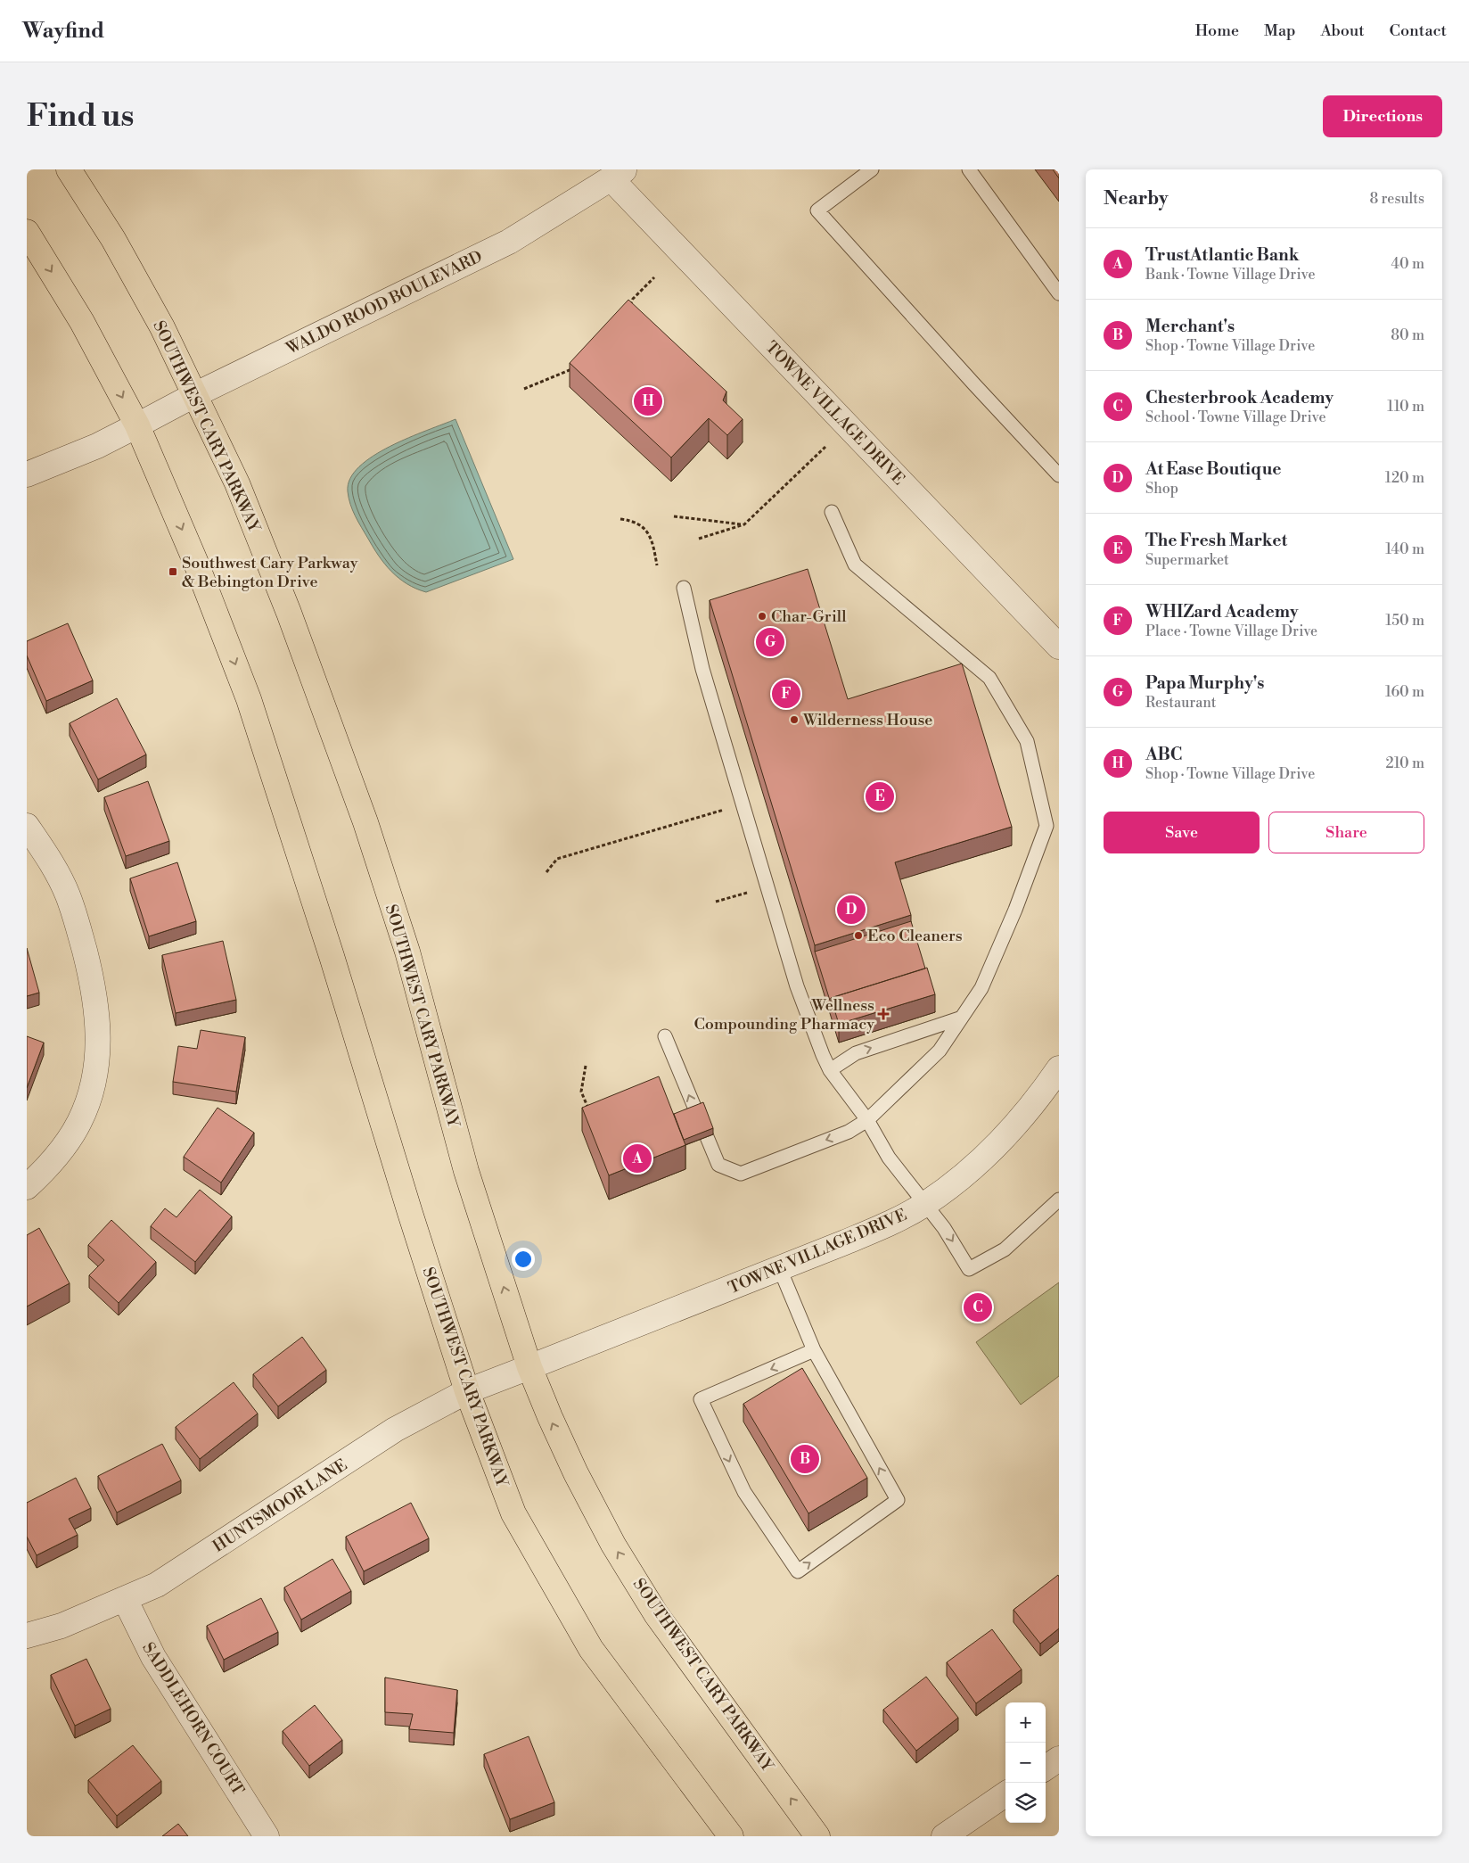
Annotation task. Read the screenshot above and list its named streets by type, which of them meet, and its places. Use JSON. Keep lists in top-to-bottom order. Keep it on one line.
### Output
{"streets":{"main road":["SOUTHWEST CARY PARKWAY"],"street":["WALDO ROOD BOULEVARD","TOWNE VILLAGE DRIVE","HUNTSMOOR LANE","SADDLEHORN COURT"]},"crossings":[["WALDO ROOD BOULEVARD","TOWNE VILLAGE DRIVE"],["WALDO ROOD BOULEVARD","SOUTHWEST CARY PARKWAY"],["TOWNE VILLAGE DRIVE","SOUTHWEST CARY PARKWAY"],["TOWNE VILLAGE DRIVE","HUNTSMOOR LANE"],["SOUTHWEST CARY PARKWAY","HUNTSMOOR LANE"],["HUNTSMOOR LANE","SADDLEHORN COURT"]],"places":{"transit":["Southwest Cary Parkway & Bebington Drive"],"other":["Char-Grill","Wilderness House","Eco Cleaners"],"health":["Wellness Compounding Pharmacy"]},"page":{"header":"Wayfind","nav":["Home","Map","About","Contact"],"buttons":["Directions",["Save","Share"]],"title":"Find us","heading":["Nearby","8 results"],"list":[{"mark":"A","name":"TrustAtlantic Bank","note":"Bank · Towne Village Drive","value":"40 m"},{"mark":"B","name":"Merchant's","note":"Shop · Towne Village Drive","value":"80 m"},{"mark":"C","name":"Chesterbrook Academy","note":"School · Towne Village Drive","value":"110 m"},{"mark":"D","name":"At Ease Boutique","note":"Shop","value":"120 m"},{"mark":"E","name":"The Fresh Market","note":"Supermarket","value":"140 m"},{"mark":"F","name":"WHIZard Academy","note":"Place · Towne Village Drive","value":"150 m"},{"mark":"G","name":"Papa Murphy's","note":"Restaurant","value":"160 m"},{"mark":"H","name":"ABC","note":"Shop · Towne Village Drive","value":"210 m"}],"pins":["H","G","F","E","D","A","C","B"],"map_buttons":["+","−"]}}
